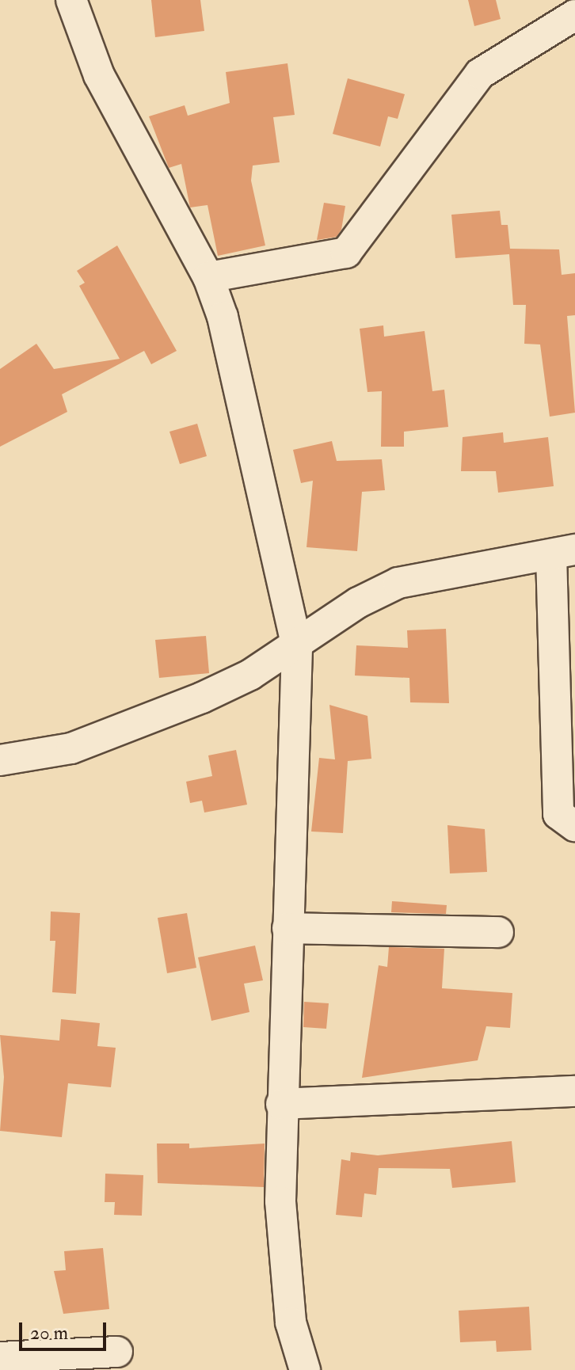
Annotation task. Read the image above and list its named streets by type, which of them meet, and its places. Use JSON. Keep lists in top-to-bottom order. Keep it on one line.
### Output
{"scale_bar":"20 m"}
